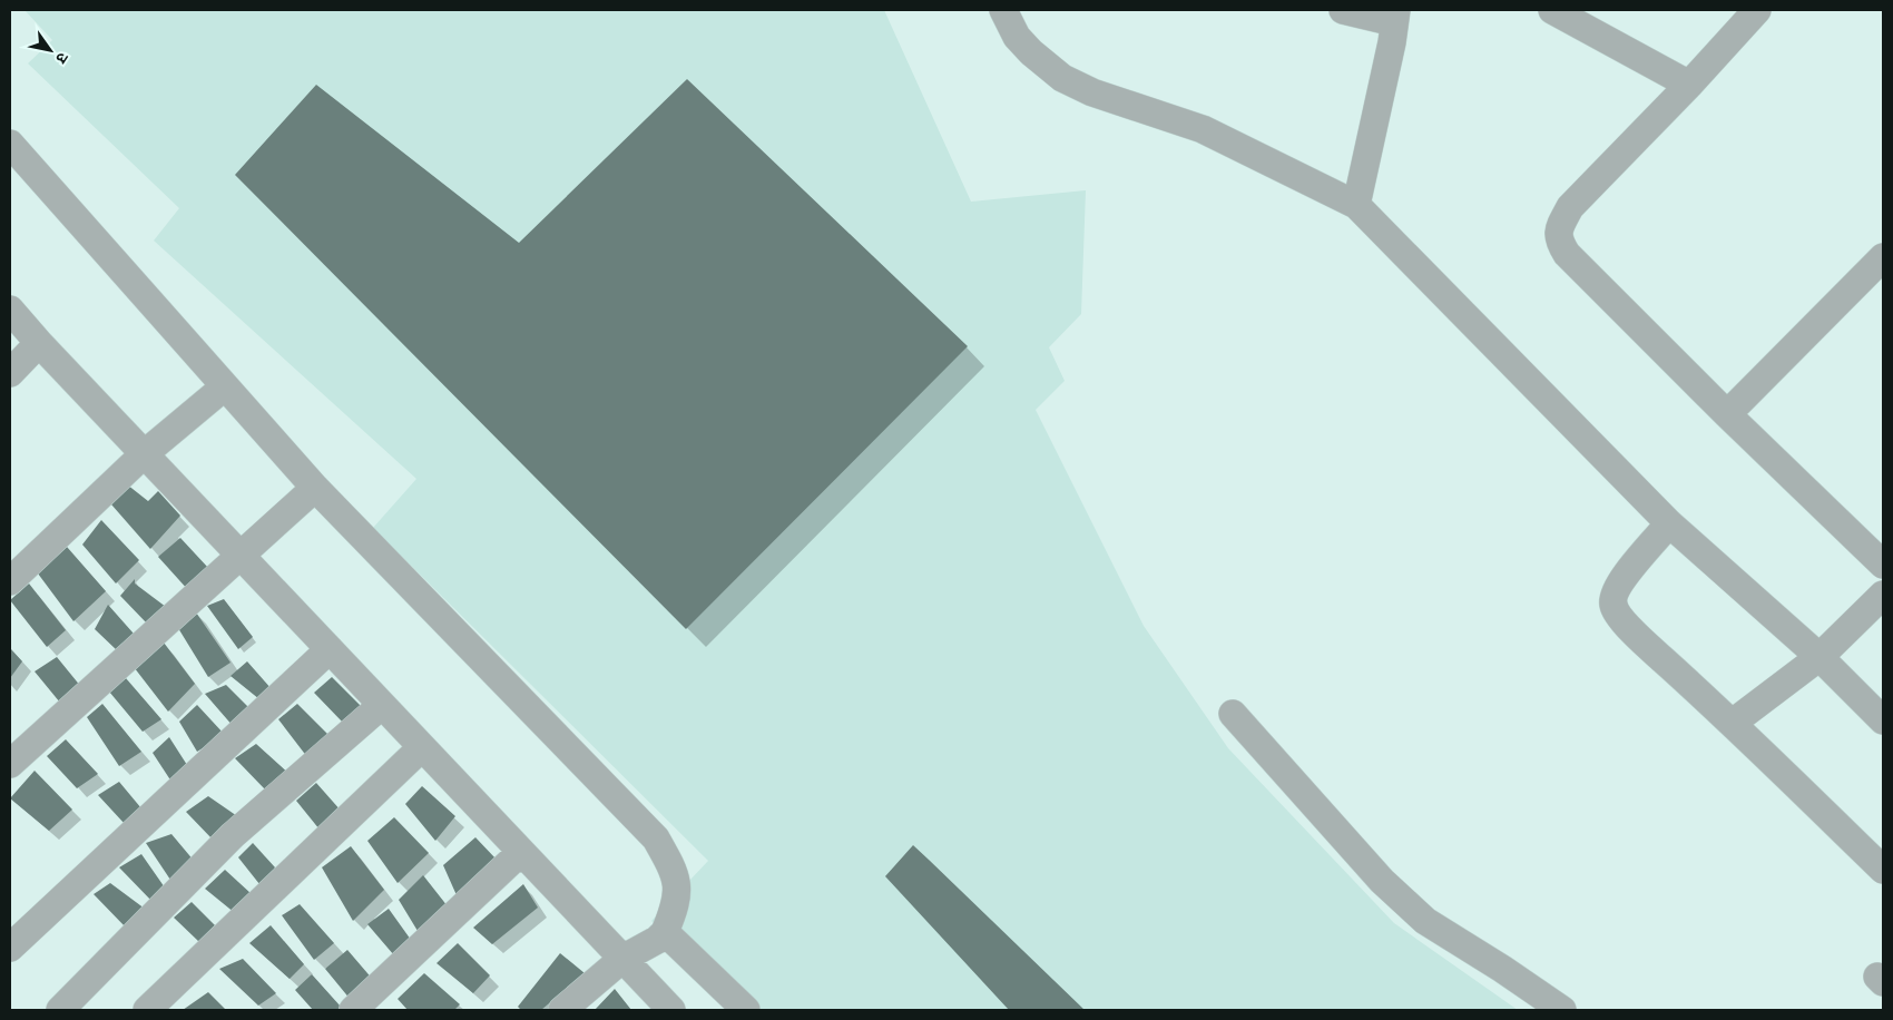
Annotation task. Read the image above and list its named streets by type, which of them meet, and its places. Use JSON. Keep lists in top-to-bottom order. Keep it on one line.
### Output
{"north":"bottom right"}
